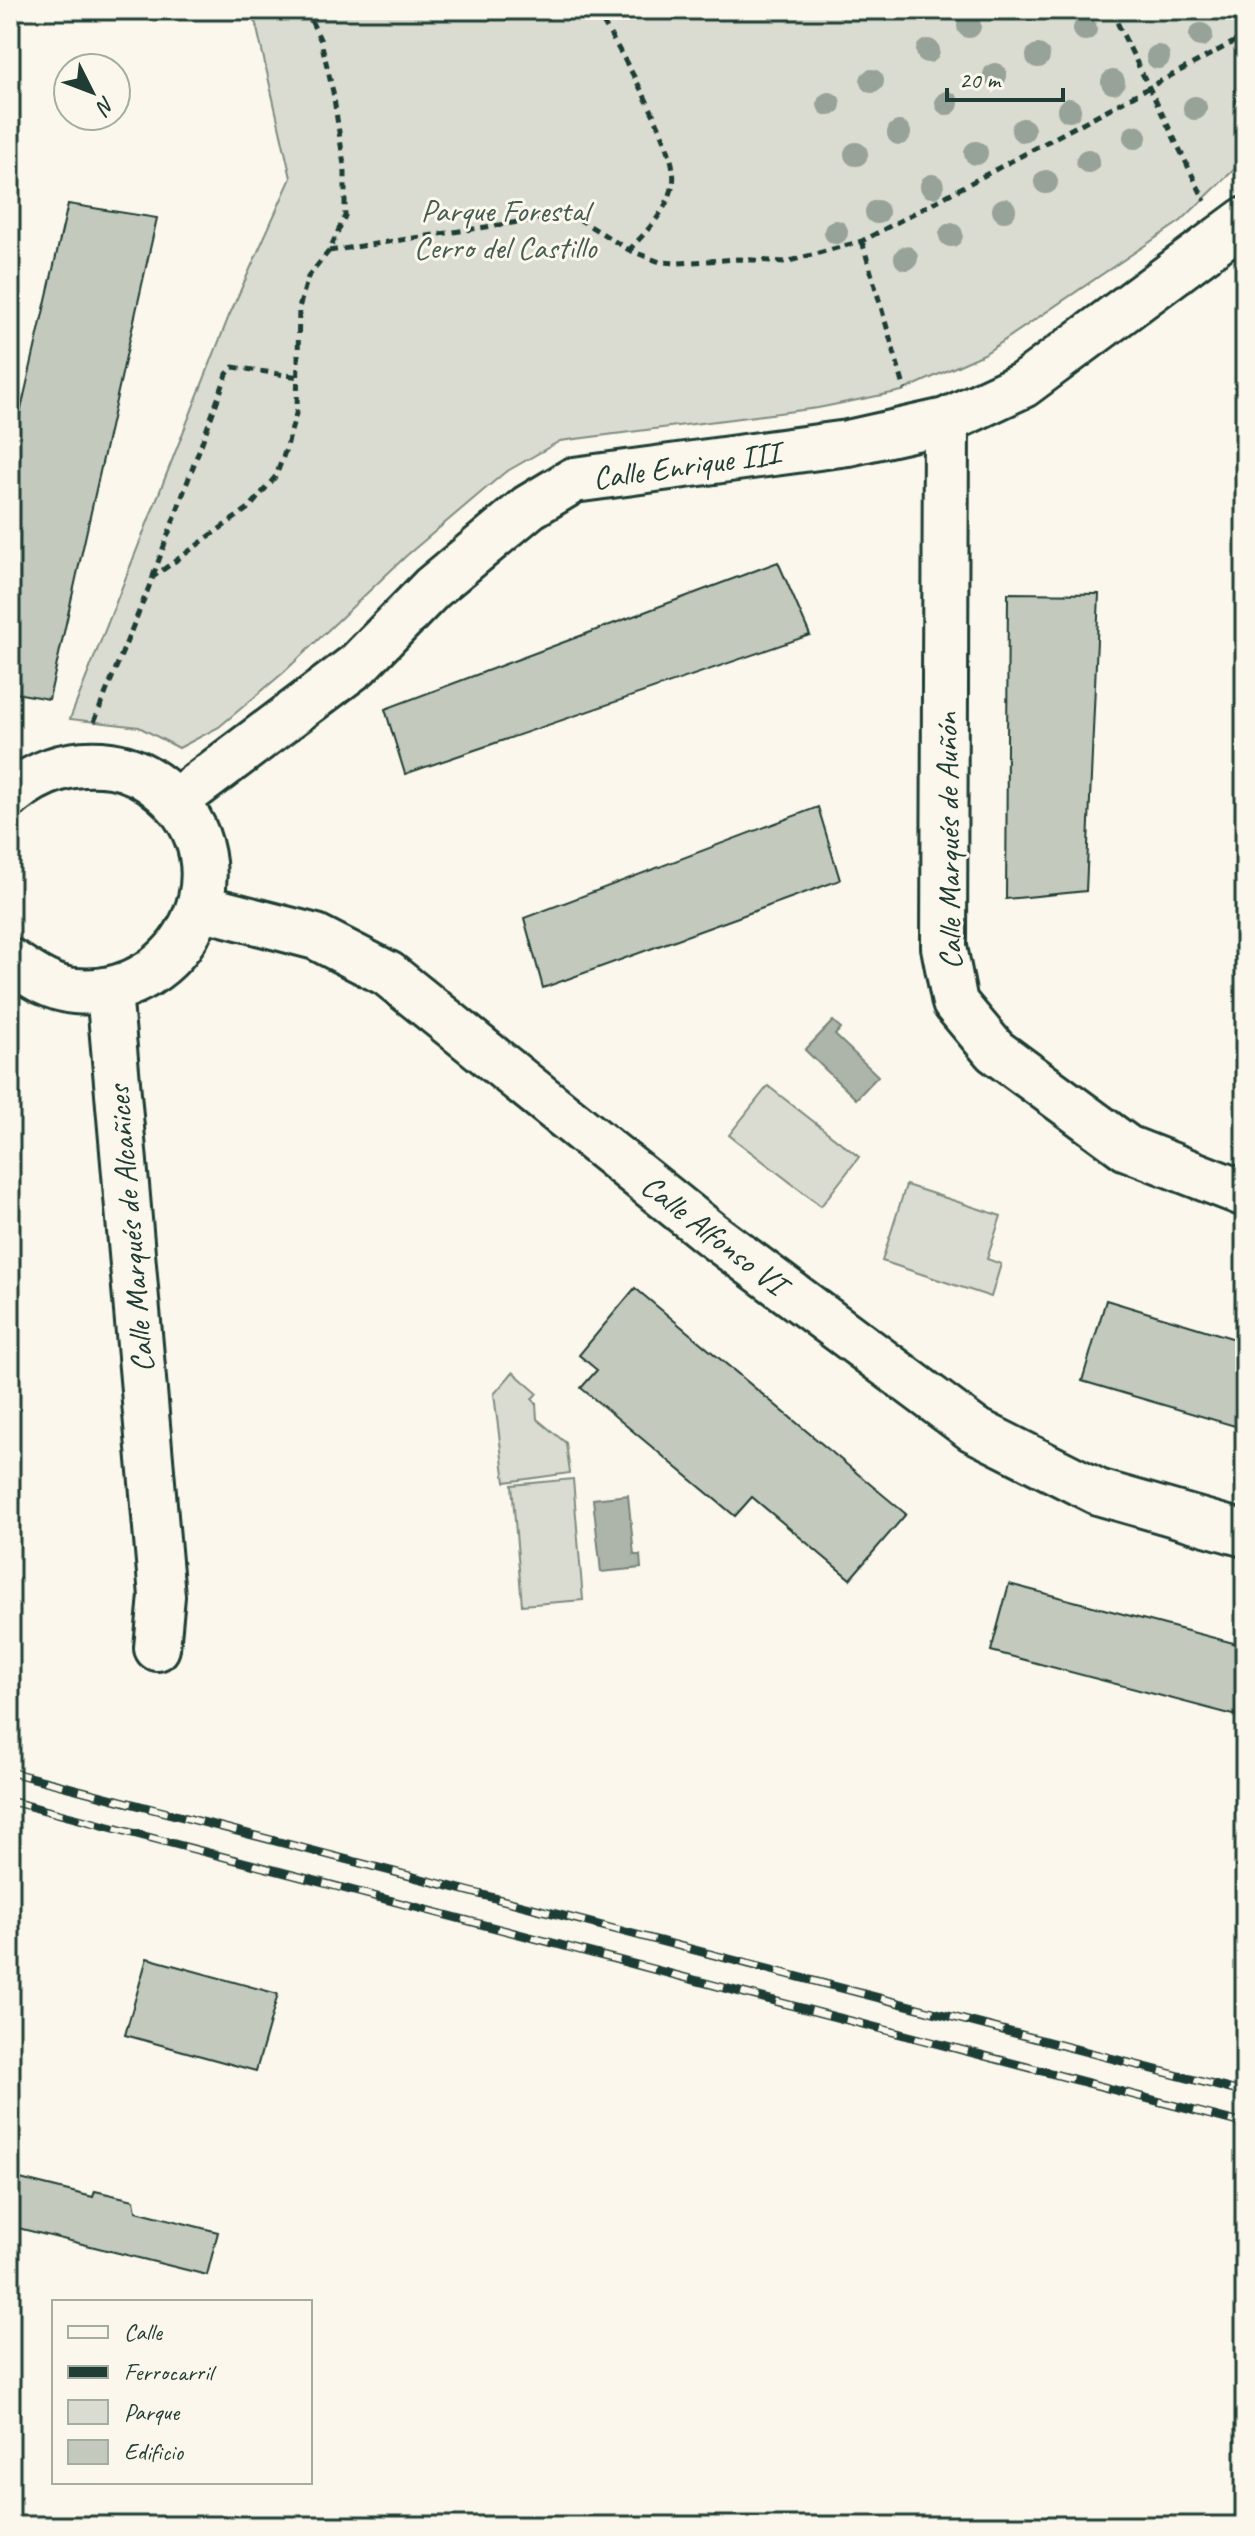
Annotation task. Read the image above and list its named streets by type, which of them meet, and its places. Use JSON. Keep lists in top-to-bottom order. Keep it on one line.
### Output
{"streets":{"street":["Calle Enrique III","Calle Marqués de Auñón","Calle Marqués de Alcañices","Calle Alfonso VI"]},"crossings":[["Calle Enrique III","Calle Marqués de Auñón"]],"parks":["Parque Forestal Cerro del Castillo"],"legend":["Calle","Ferrocarril","Parque","Edificio"],"scale_bar":"20 m","north":"bottom right"}
